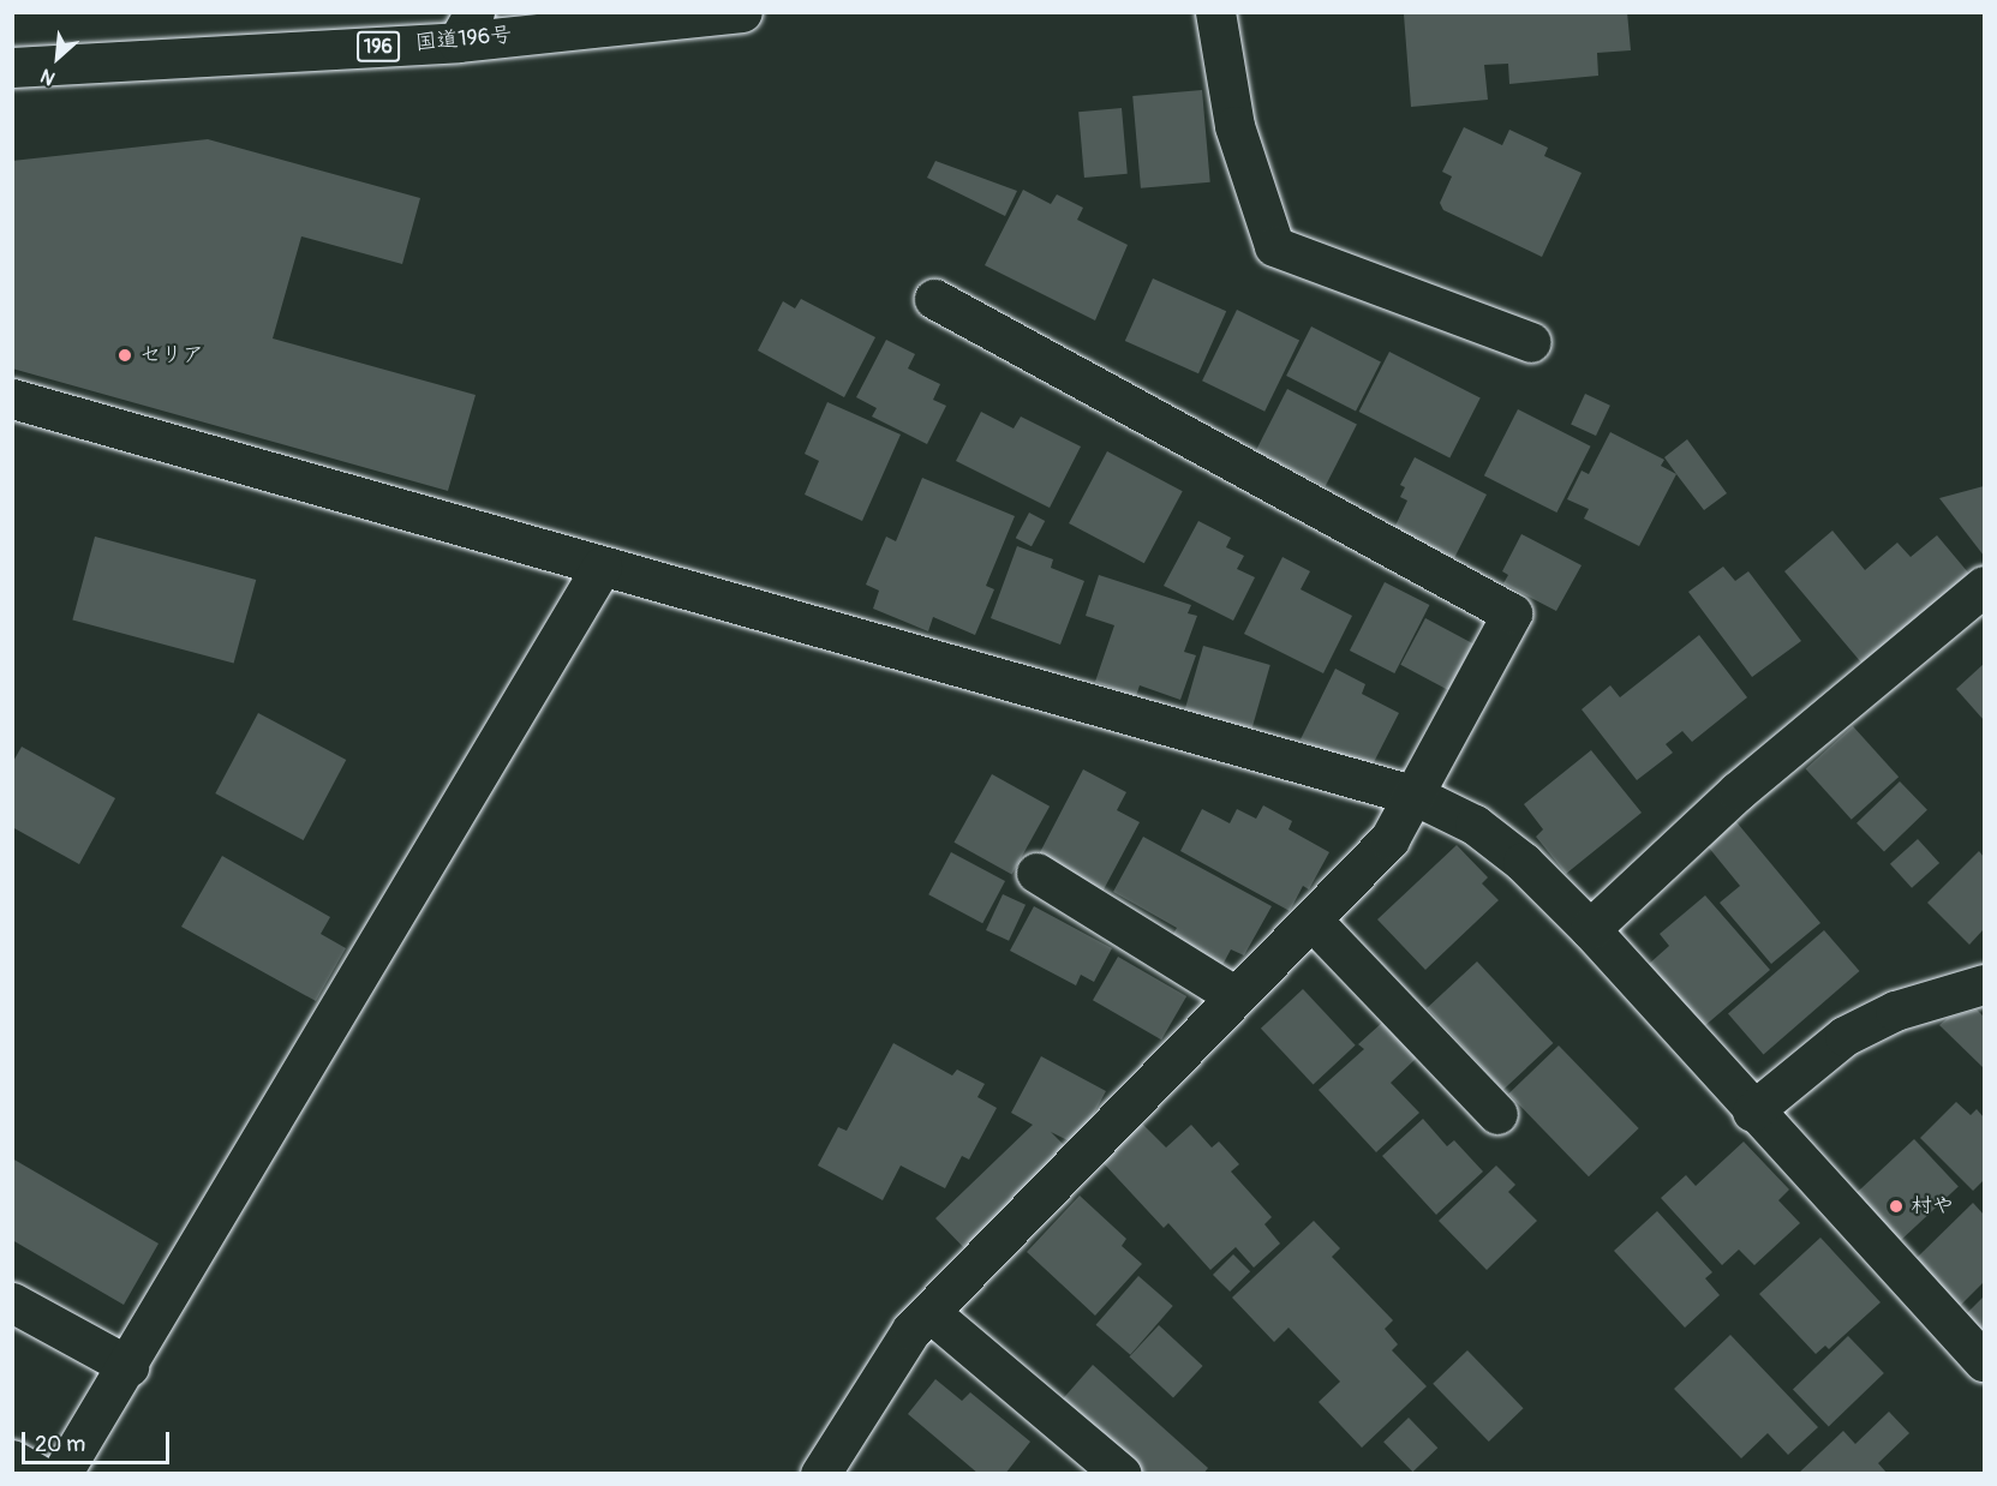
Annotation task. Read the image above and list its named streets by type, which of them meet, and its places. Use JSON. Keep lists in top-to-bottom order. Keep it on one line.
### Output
{"streets":{"main road":["国道196号","196"]},"places":["セリア","村や"],"scale_bar":"20 m","north":"bottom left"}
